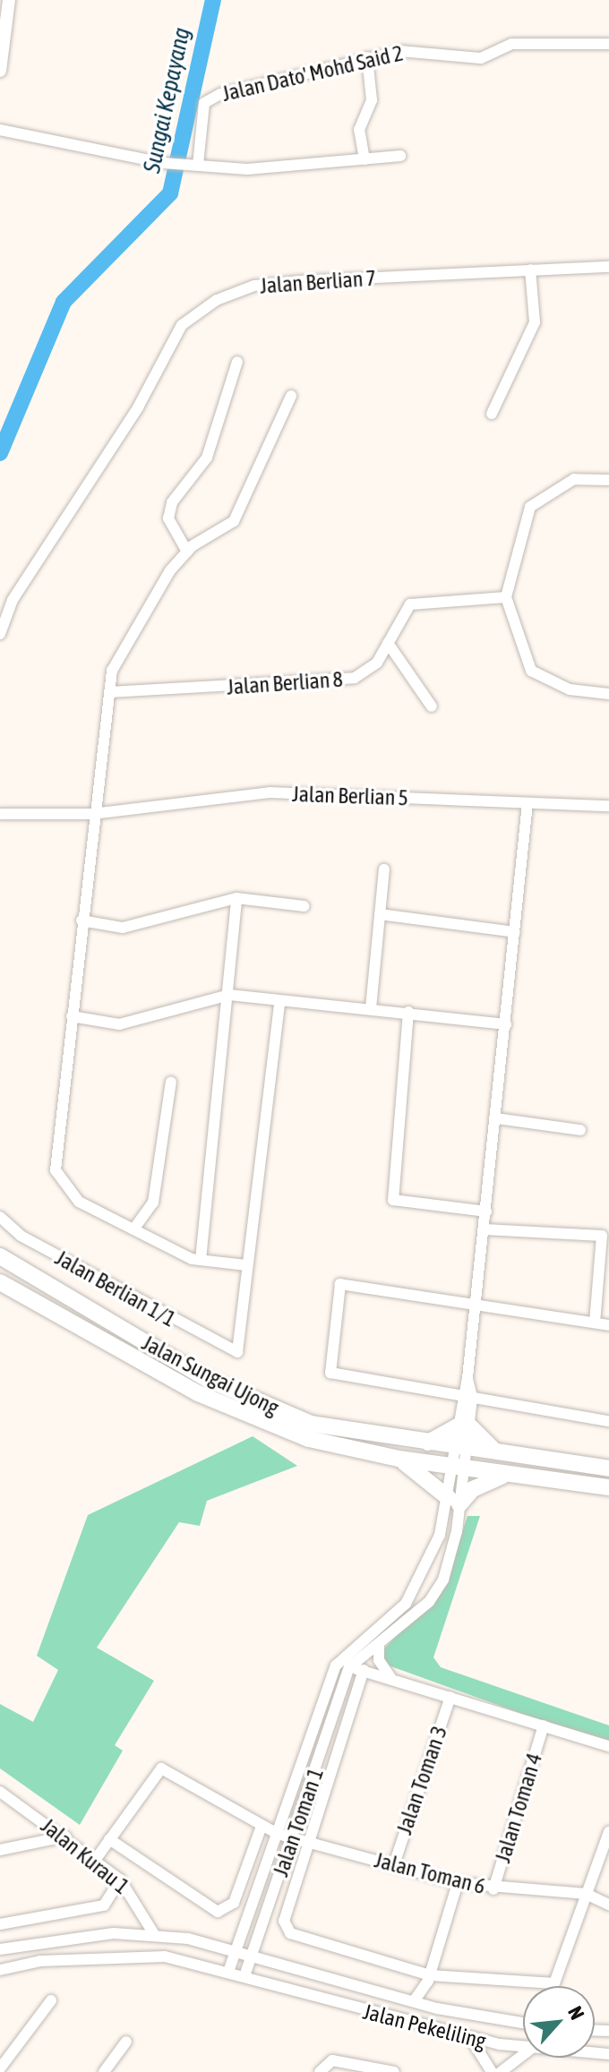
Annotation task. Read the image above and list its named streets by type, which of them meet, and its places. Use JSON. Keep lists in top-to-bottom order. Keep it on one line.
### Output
{"streets":{"highway":["Jalan Sungai Ujong"],"street":["Jalan Dato' Mohd Said 2","Jalan Berlian 7","Jalan Berlian 8","Jalan Berlian 5","Jalan Berlian 1/1","Jalan Toman 3","Jalan Toman 4","Jalan Toman 1","Jalan Kurau 1","Jalan Toman 6","Jalan Pekeliling"]},"crossings":[["Jalan Sungai Ujong","Jalan Toman 1"],["Jalan Toman 3","Jalan Toman 6"],["Jalan Toman 4","Jalan Toman 6"],["Jalan Toman 1","Jalan Toman 6"],["Jalan Toman 1","Jalan Pekeliling"],["Jalan Kurau 1","Jalan Pekeliling"]],"water":["Sungai Kepayang"],"north":"top right"}
